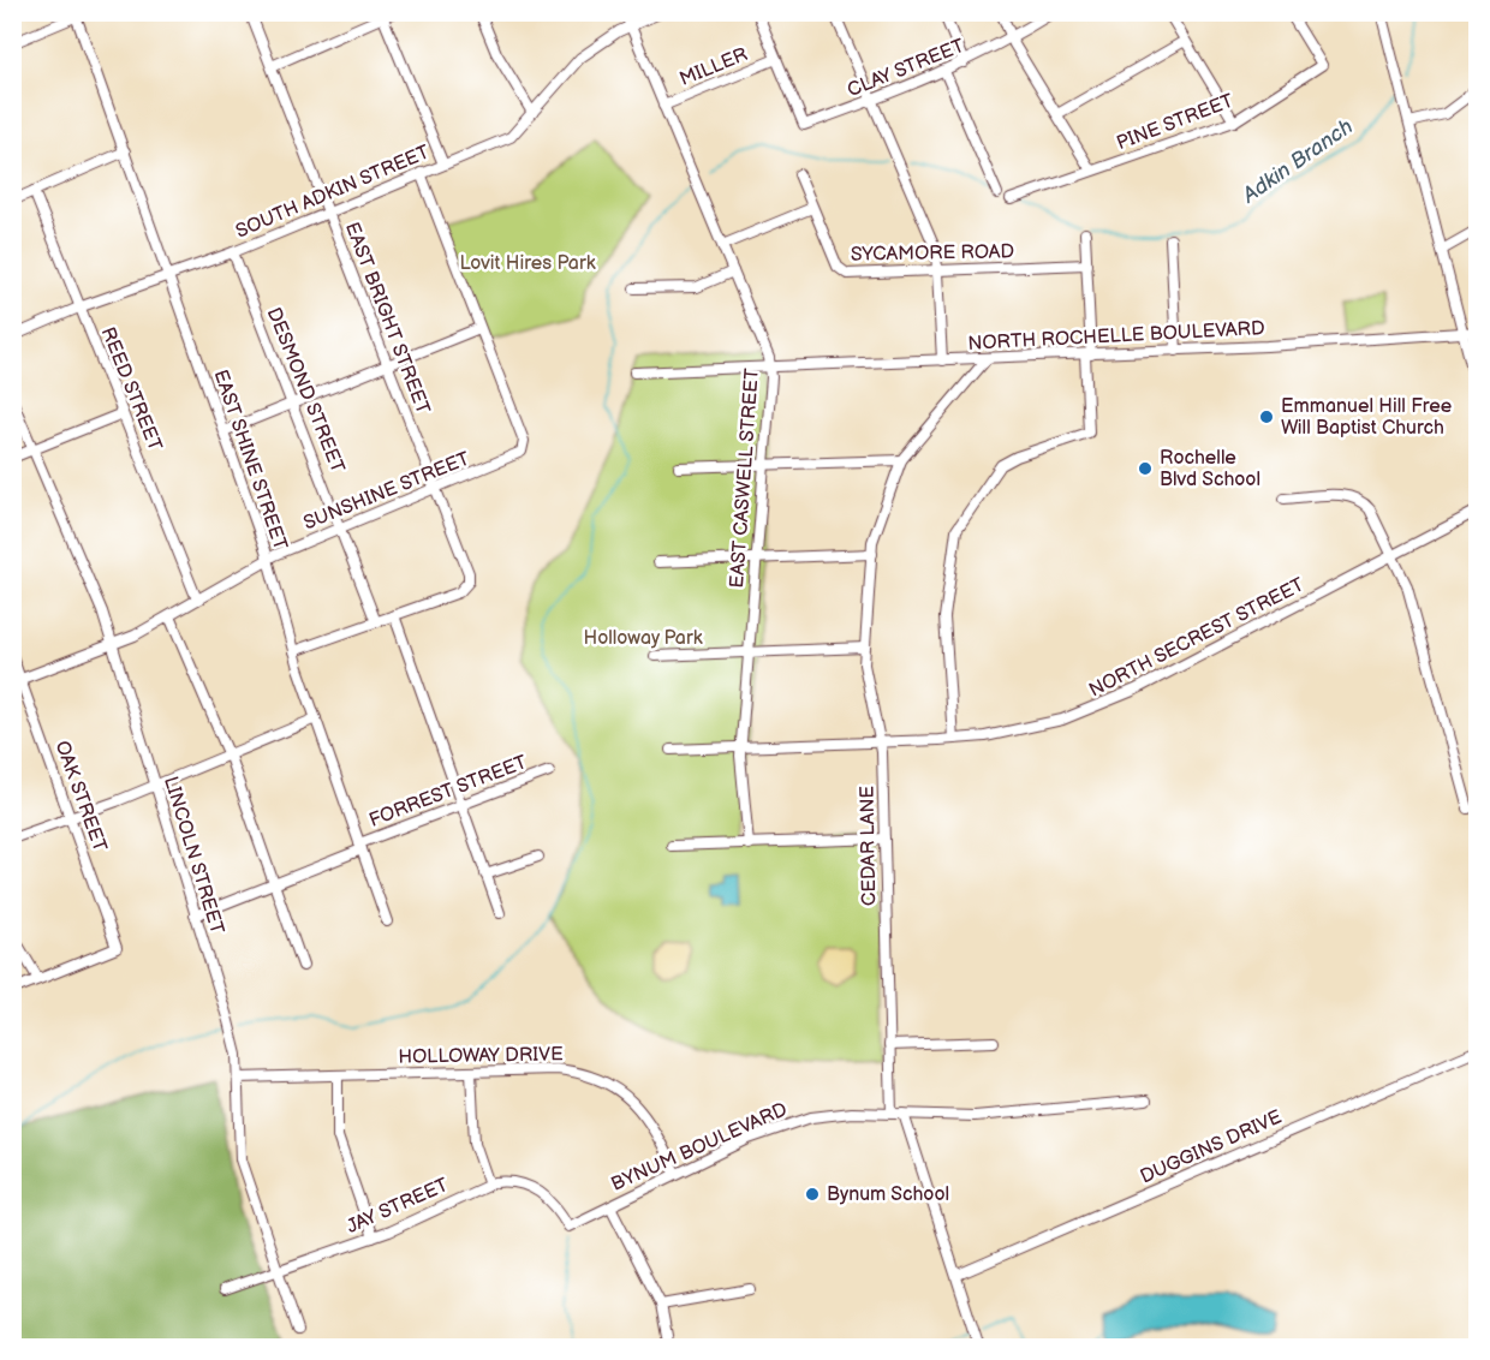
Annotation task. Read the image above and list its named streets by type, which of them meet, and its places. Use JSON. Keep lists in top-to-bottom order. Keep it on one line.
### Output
{"streets":{"street":["MILLER","CLAY STREET","PINE STREET","SOUTH ADKIN STREET","SYCAMORE ROAD","EAST BRIGHT STREET","NORTH ROCHELLE BOULEVARD","REED STREET","DESMOND STREET","EAST SHINE STREET","EAST CASWELL STREET","SUNSHINE STREET","NORTH SECREST STREET","FORREST STREET","OAK STREET","CEDAR LANE","LINCOLN STREET","HOLLOWAY DRIVE","BYNUM BOULEVARD","DUGGINS DRIVE","JAY STREET"]},"crossings":[["MILLER","CLAY STREET"],["MILLER","EAST CASWELL STREET"],["SOUTH ADKIN STREET","EAST BRIGHT STREET"],["SOUTH ADKIN STREET","REED STREET"],["SOUTH ADKIN STREET","DESMOND STREET"],["SOUTH ADKIN STREET","EAST SHINE STREET"],["SOUTH ADKIN STREET","EAST CASWELL STREET"],["EAST BRIGHT STREET","SUNSHINE STREET"],["NORTH ROCHELLE BOULEVARD","EAST CASWELL STREET"],["NORTH ROCHELLE BOULEVARD","CEDAR LANE"],["REED STREET","SUNSHINE STREET"],["DESMOND STREET","SUNSHINE STREET"],["EAST SHINE STREET","SUNSHINE STREET"],["EAST SHINE STREET","FORREST STREET"],["EAST CASWELL STREET","NORTH SECREST STREET"],["SUNSHINE STREET","OAK STREET"],["SUNSHINE STREET","LINCOLN STREET"],["NORTH SECREST STREET","CEDAR LANE"],["FORREST STREET","LINCOLN STREET"],["CEDAR LANE","BYNUM BOULEVARD"],["LINCOLN STREET","HOLLOWAY DRIVE"],["LINCOLN STREET","JAY STREET"],["HOLLOWAY DRIVE","BYNUM BOULEVARD"],["BYNUM BOULEVARD","JAY STREET"]],"water":["Adkin Branch"],"parks":["Lovit Hires Park","Holloway Park"],"places":["Emmanuel Hill Free Will Baptist Church","Rochelle Blvd School","Bynum School"]}
